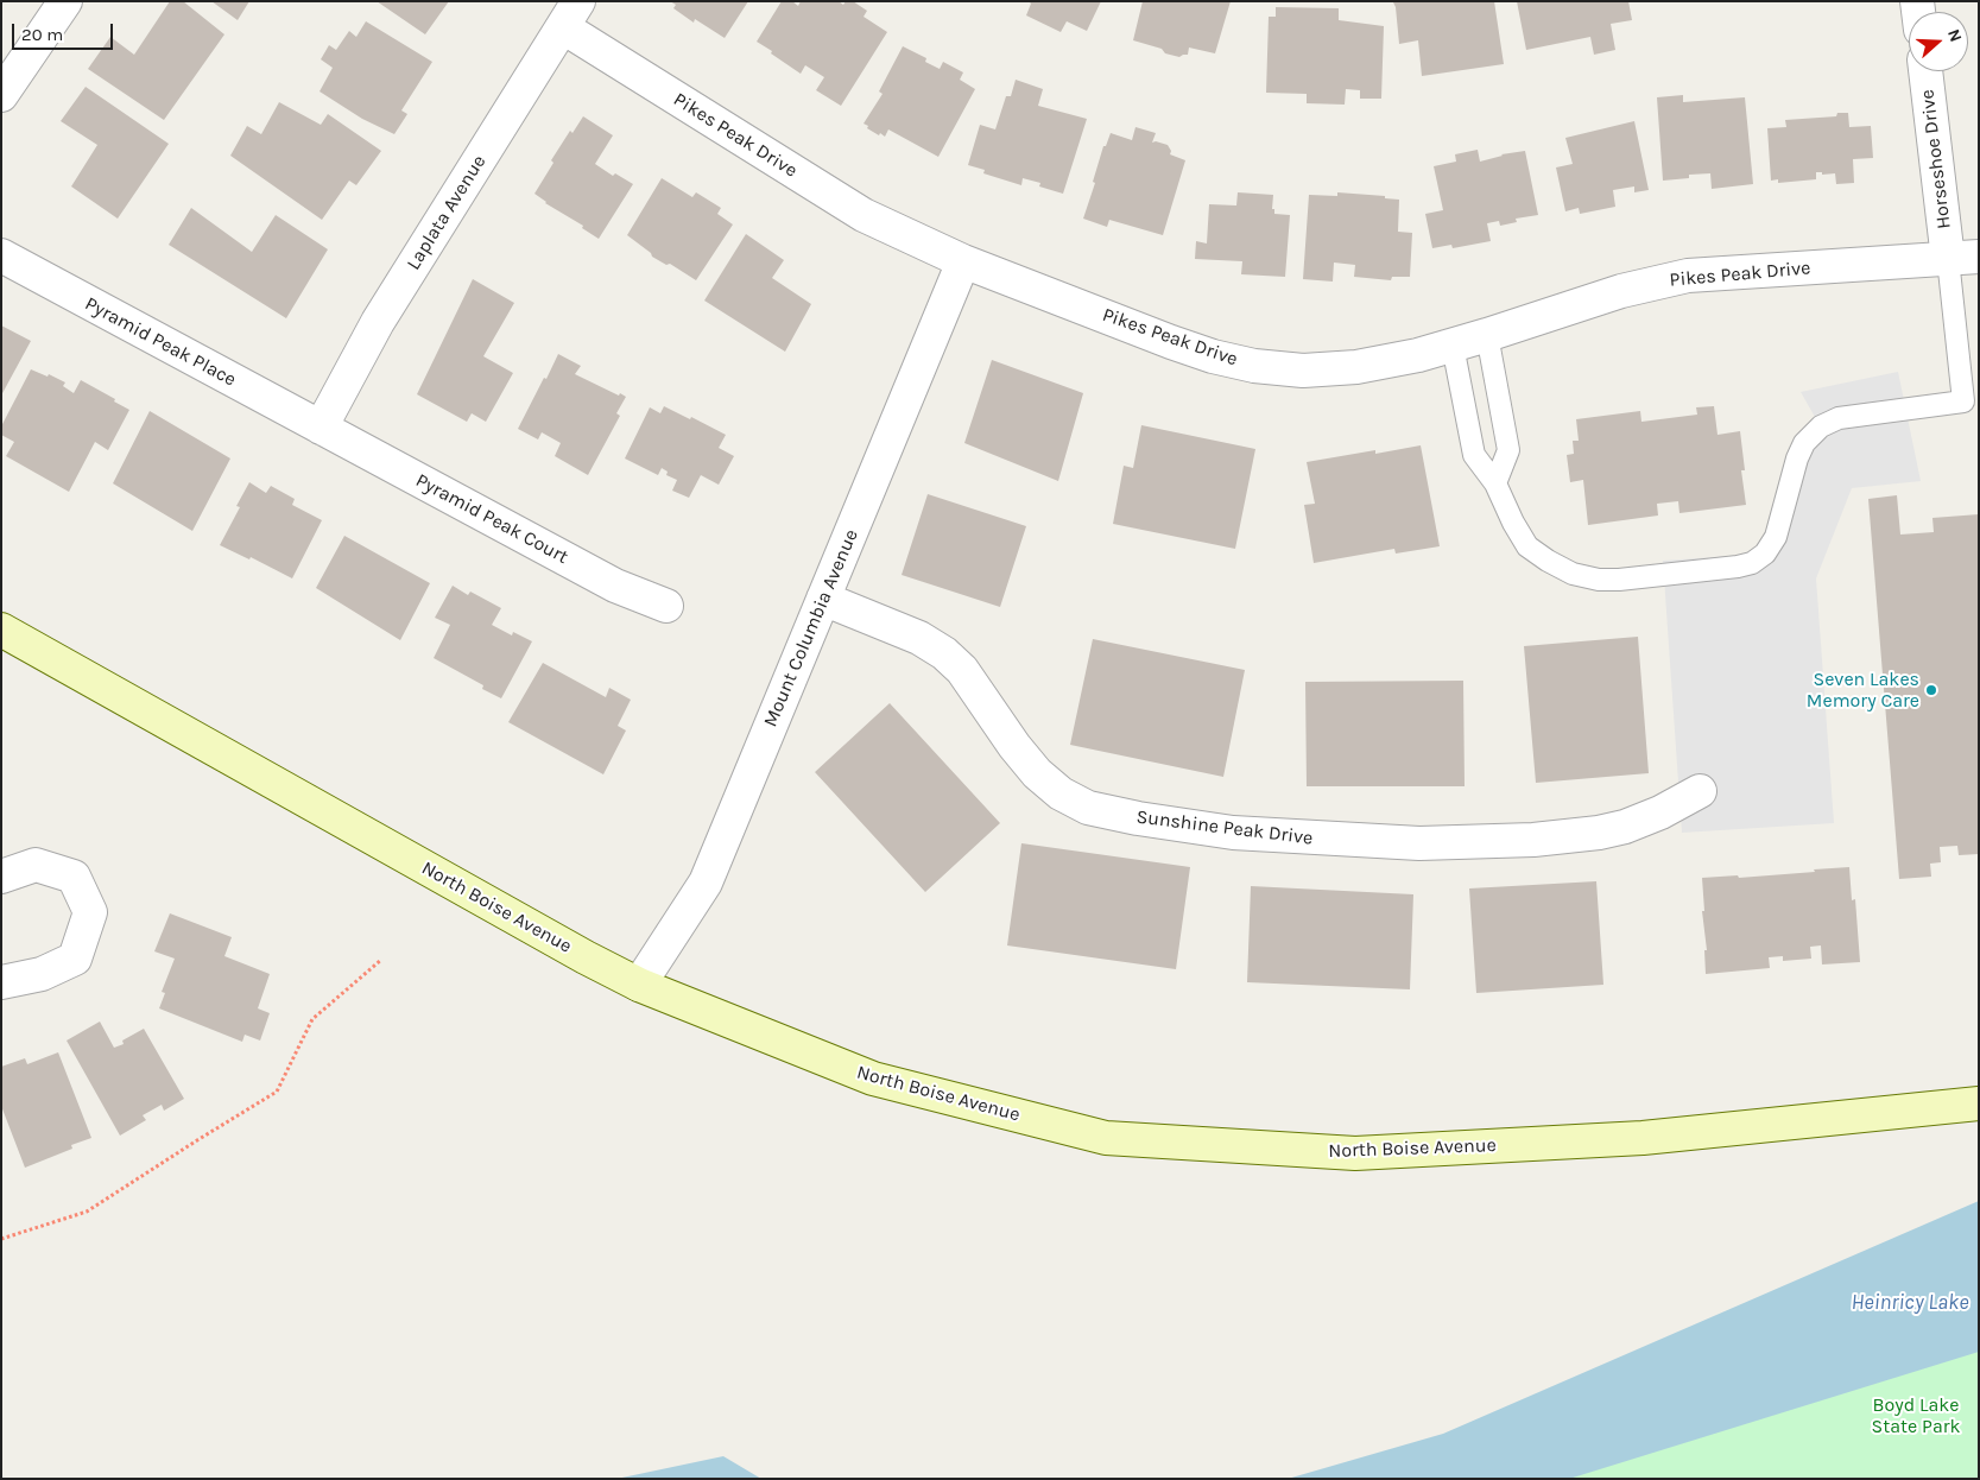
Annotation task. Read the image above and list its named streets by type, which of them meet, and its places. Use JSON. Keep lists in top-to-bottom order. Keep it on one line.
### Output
{"streets":{"street":["Pikes Peak Drive","Horseshoe Drive","Laplata Avenue","Pyramid Peak Place","Pyramid Peak Court","Mount Columbia Avenue","Sunshine Peak Drive","North Boise Avenue"]},"crossings":[["Pikes Peak Drive","Horseshoe Drive"],["Pikes Peak Drive","Laplata Avenue"],["Pikes Peak Drive","Mount Columbia Avenue"],["Laplata Avenue","Pyramid Peak Place"],["Laplata Avenue","Pyramid Peak Court"],["Pyramid Peak Place","Pyramid Peak Court"],["Mount Columbia Avenue","Sunshine Peak Drive"],["Mount Columbia Avenue","North Boise Avenue"]],"water":["Heinricy Lake"],"parks":["Boyd Lake State Park"],"places":["Seven Lakes Memory Care"],"scale_bar":"20 m","north":"right"}
